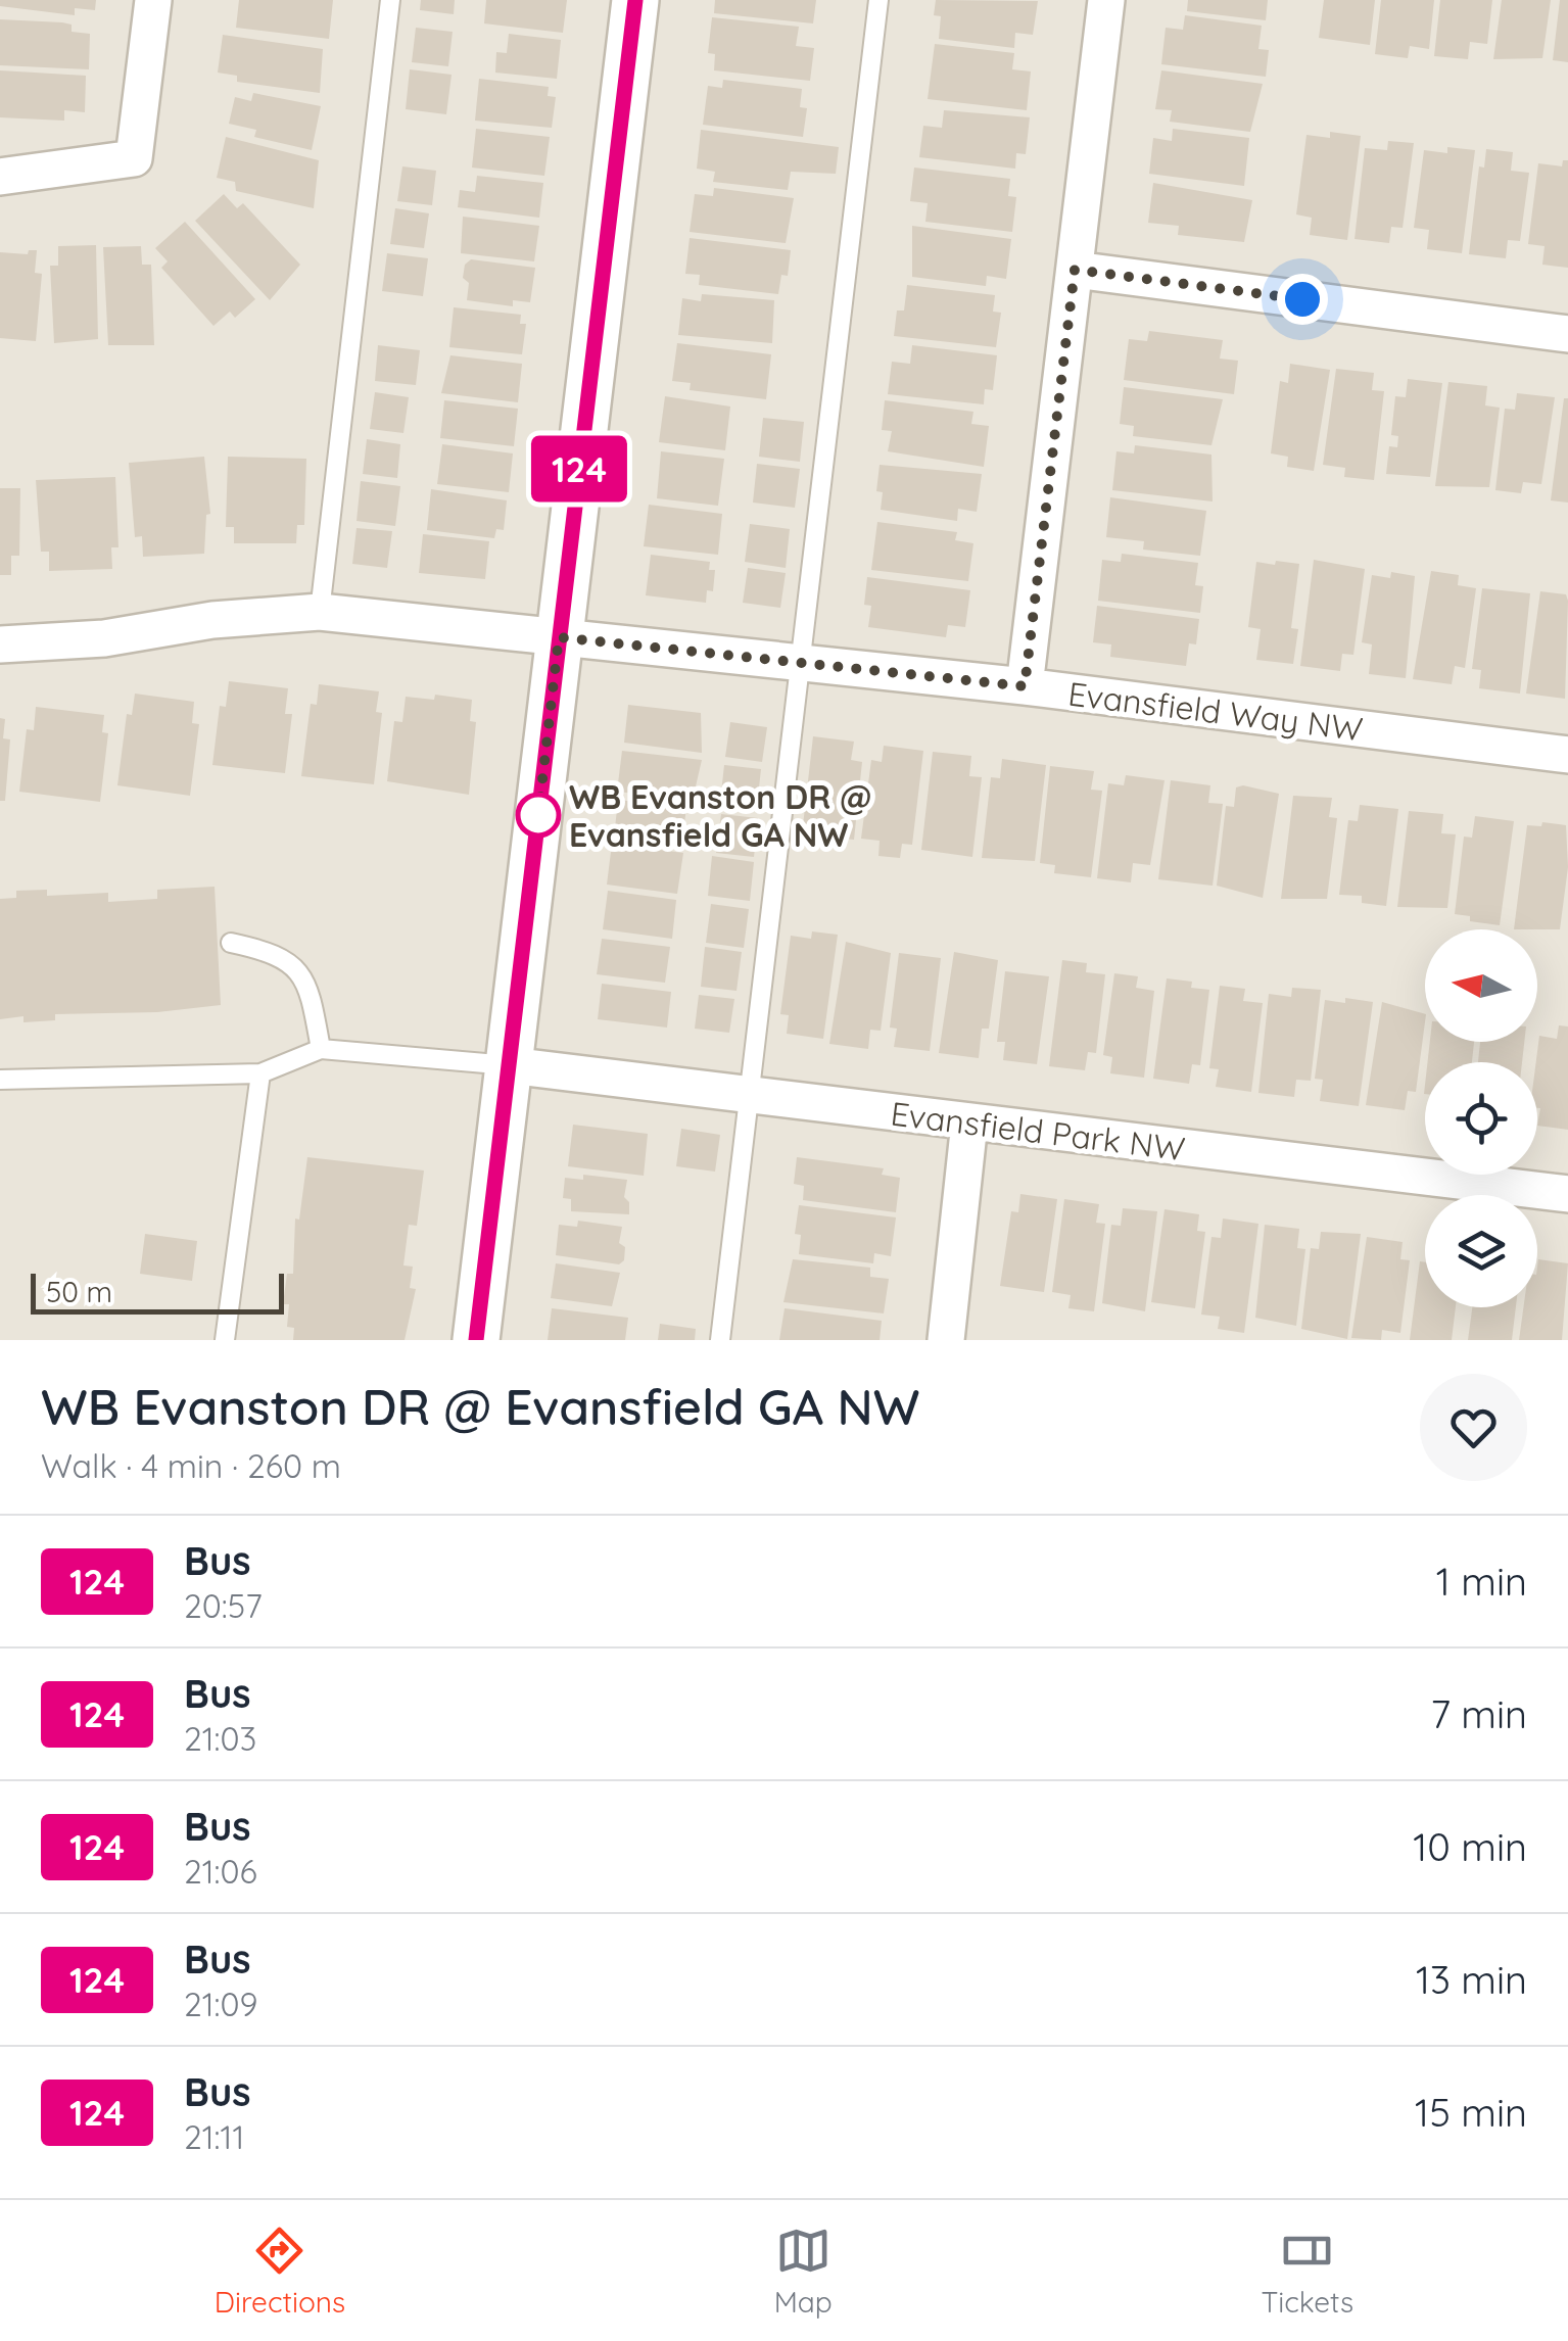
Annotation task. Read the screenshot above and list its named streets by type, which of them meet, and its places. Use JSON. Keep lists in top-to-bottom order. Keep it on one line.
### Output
{"streets":{"street":["Evansfield Way NW","Evansfield Park NW"]},"places":["WB Evanston DR @ Evansfield GA NW"],"lines":["bus line 124"],"scale_bar":"50 m","north":"left","page":{"on_map":"124","scale":"50 m","heading":["WB Evanston DR @ Evansfield GA NW","Walk · 4 min · 260 m"],"list":[{"mark":"124","name":"Bus","note":"20:57","value":"1 min"},{"mark":"124","name":"Bus","note":"21:03","value":"7 min"},{"mark":"124","name":"Bus","note":"21:06","value":"10 min"},{"mark":"124","name":"Bus","note":"21:09","value":"13 min"},{"mark":"124","name":"Bus","note":"21:11","value":"15 min"}],"tabs":["Directions","Map","Tickets"]}}
